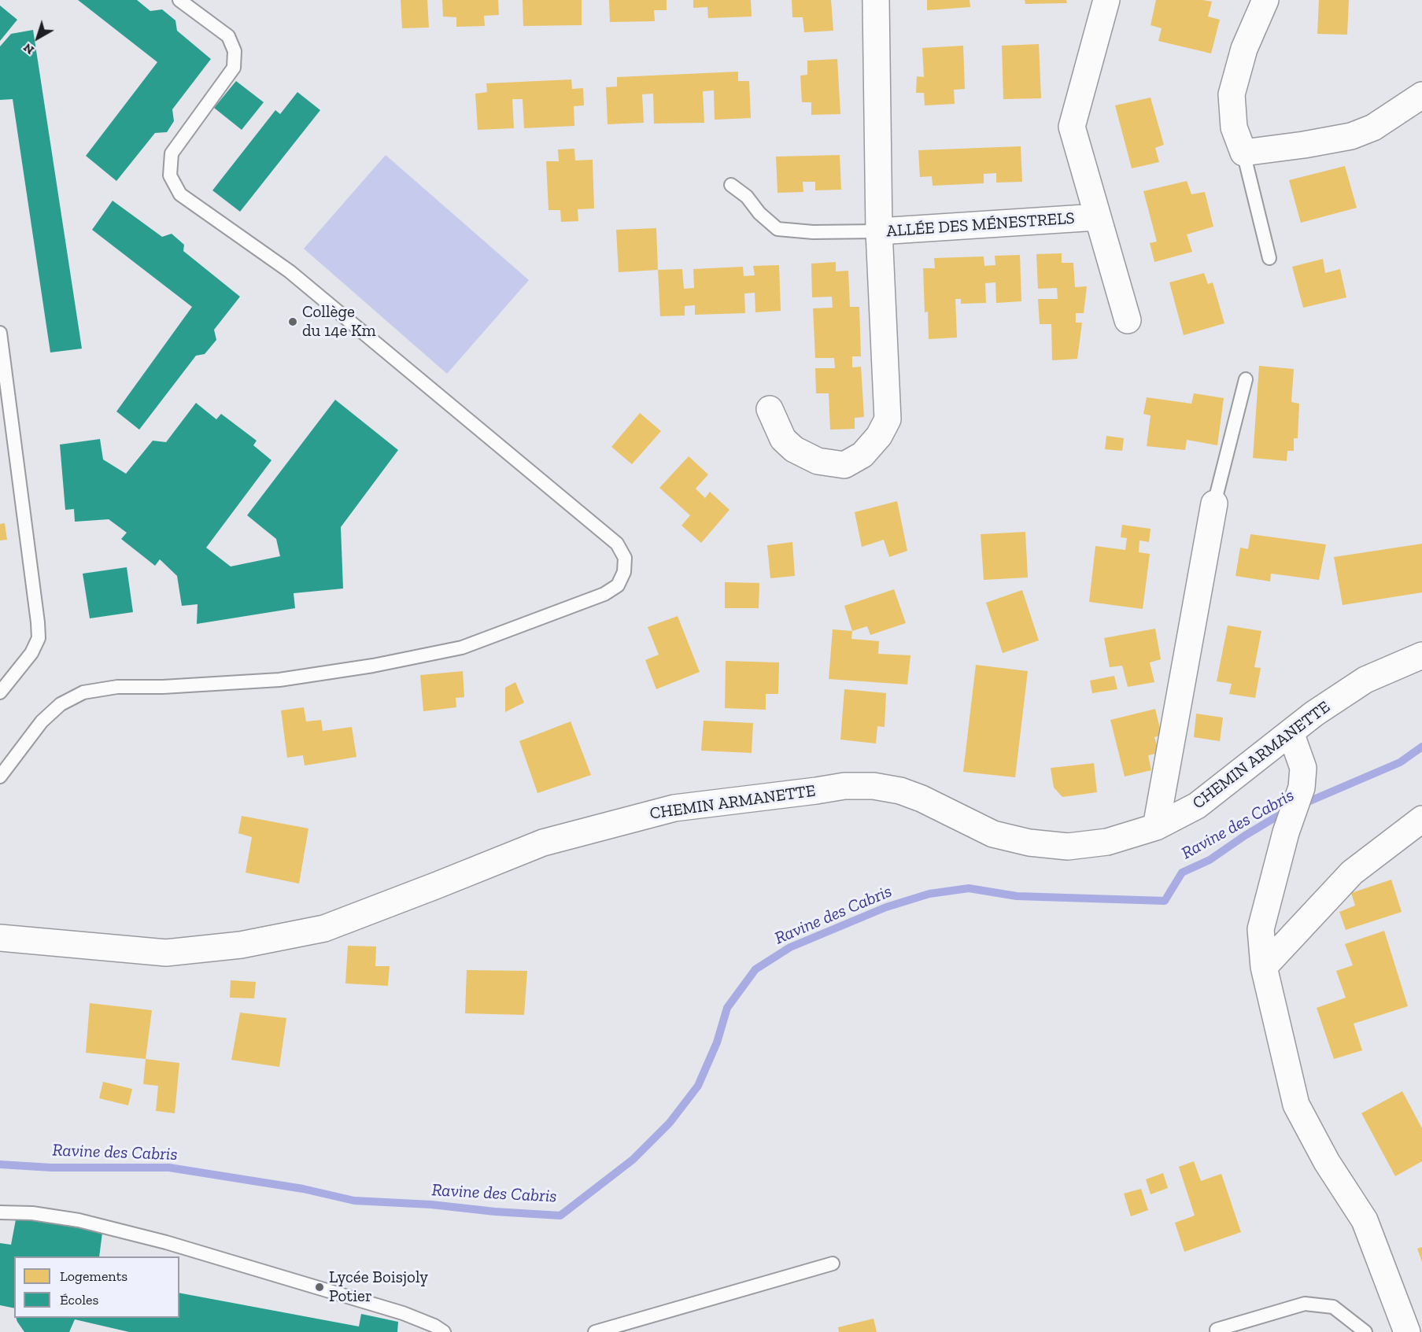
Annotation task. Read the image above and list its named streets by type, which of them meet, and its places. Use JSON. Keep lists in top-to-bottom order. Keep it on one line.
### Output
{"streets":{"street":["ALLÉE DES MÉNESTRELS","CHEMIN ARMANETTE"]},"water":["Ravine des Cabris"],"places":["Collège du 14e Km","Lycée Boisjoly Potier"],"legend":["Logements","Écoles"],"north":"bottom left"}
